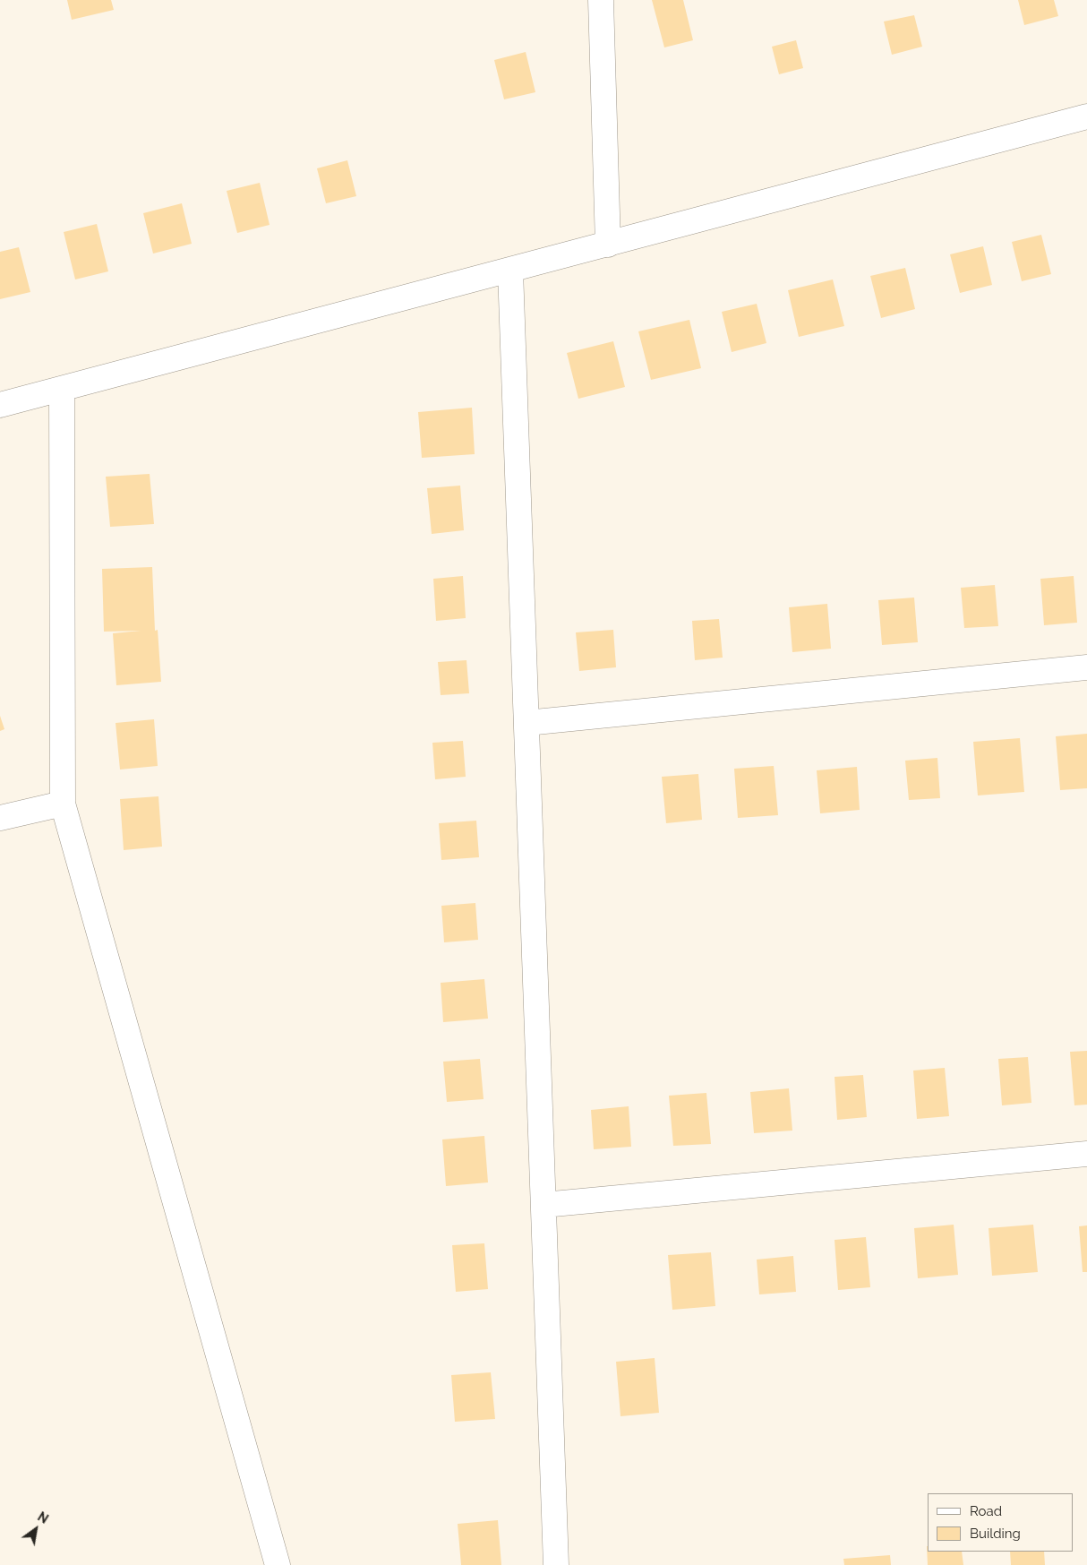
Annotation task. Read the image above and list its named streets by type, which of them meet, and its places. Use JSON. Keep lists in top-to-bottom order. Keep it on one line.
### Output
{"legend":["Road","Building"],"north":"top right"}
